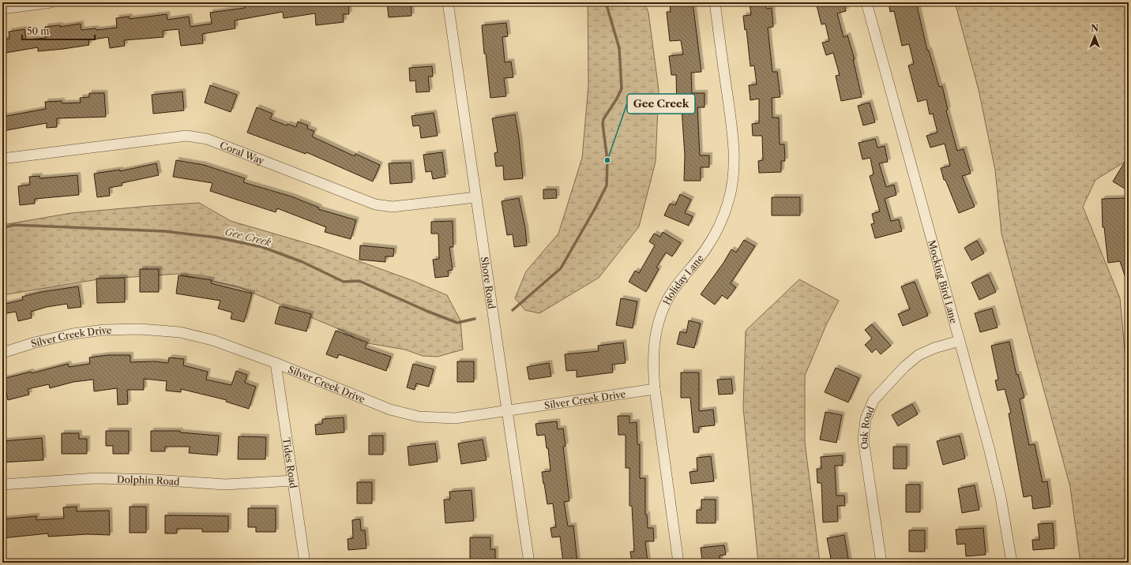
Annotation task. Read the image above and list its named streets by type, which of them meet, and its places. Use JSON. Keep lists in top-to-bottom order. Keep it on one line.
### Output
{"streets":{"street":["Coral Way","Holiday Lane","Mocking Bird Lane","Shore Road","Silver Creek Drive","Oak Road","Tides Road","Dolphin Road"]},"crossings":[["Coral Way","Shore Road"],["Holiday Lane","Silver Creek Drive"],["Mocking Bird Lane","Oak Road"],["Shore Road","Silver Creek Drive"],["Silver Creek Drive","Tides Road"],["Tides Road","Dolphin Road"]],"water":["Gee Creek"],"places":["Gee Creek"],"scale_bar":"50 m","north":"top"}
